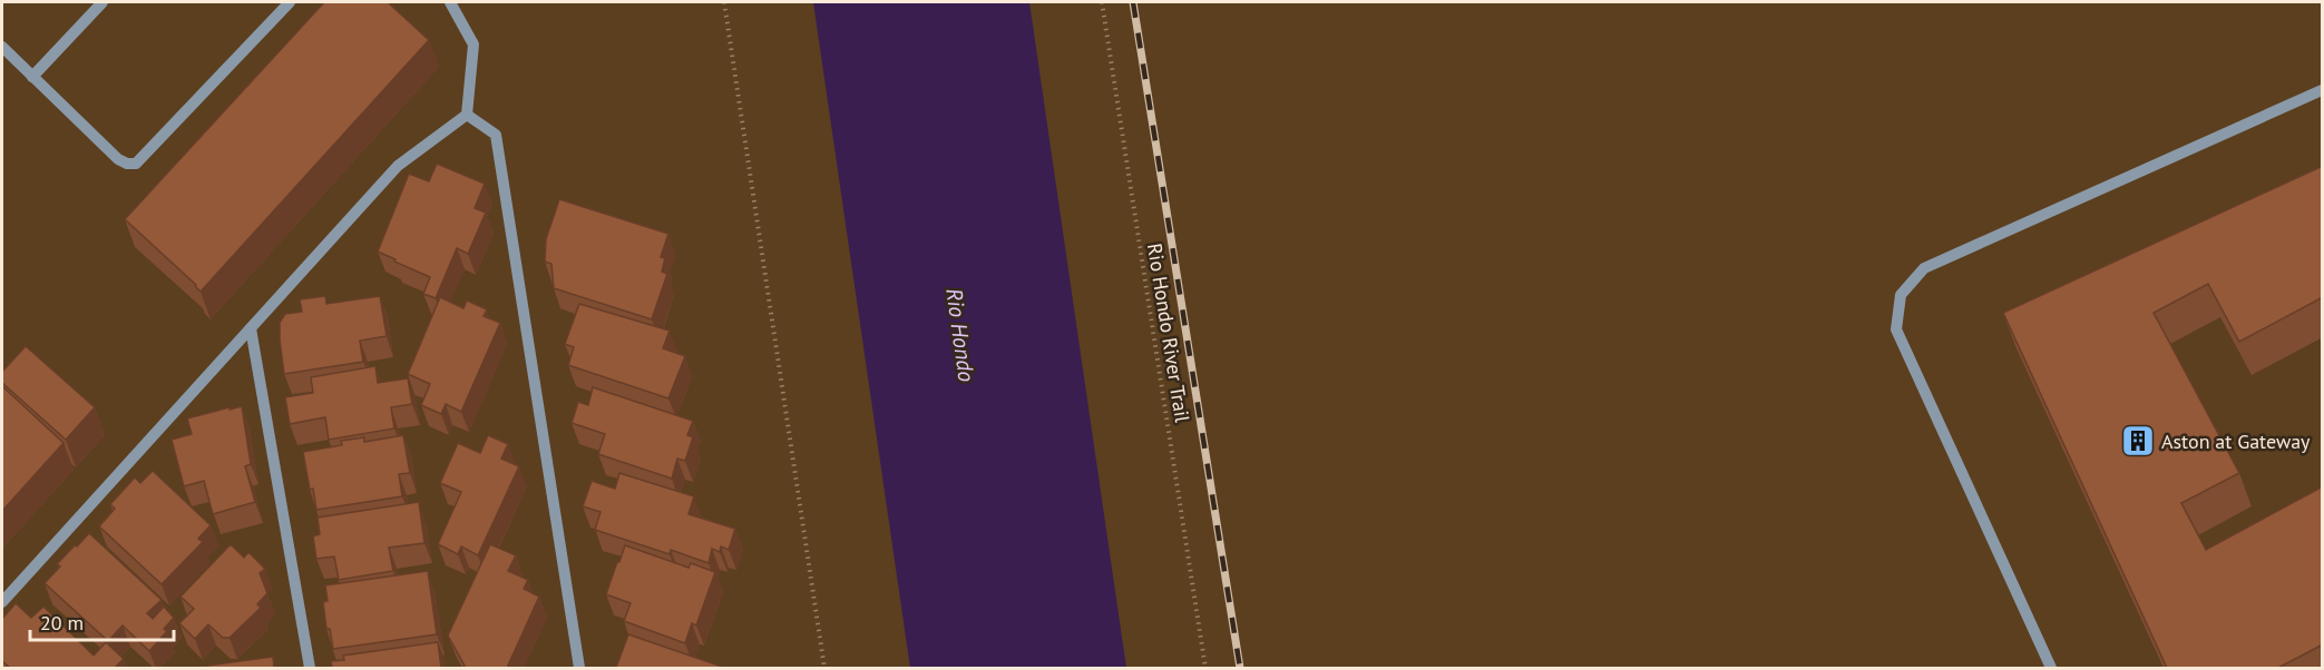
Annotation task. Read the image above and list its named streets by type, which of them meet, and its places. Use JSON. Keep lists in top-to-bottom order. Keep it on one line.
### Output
{"streets":{"path":["Rio Hondo River Trail"]},"water":["Rio Hondo"],"places":{"building":["Aston at Gateway"]},"scale_bar":"20 m"}
